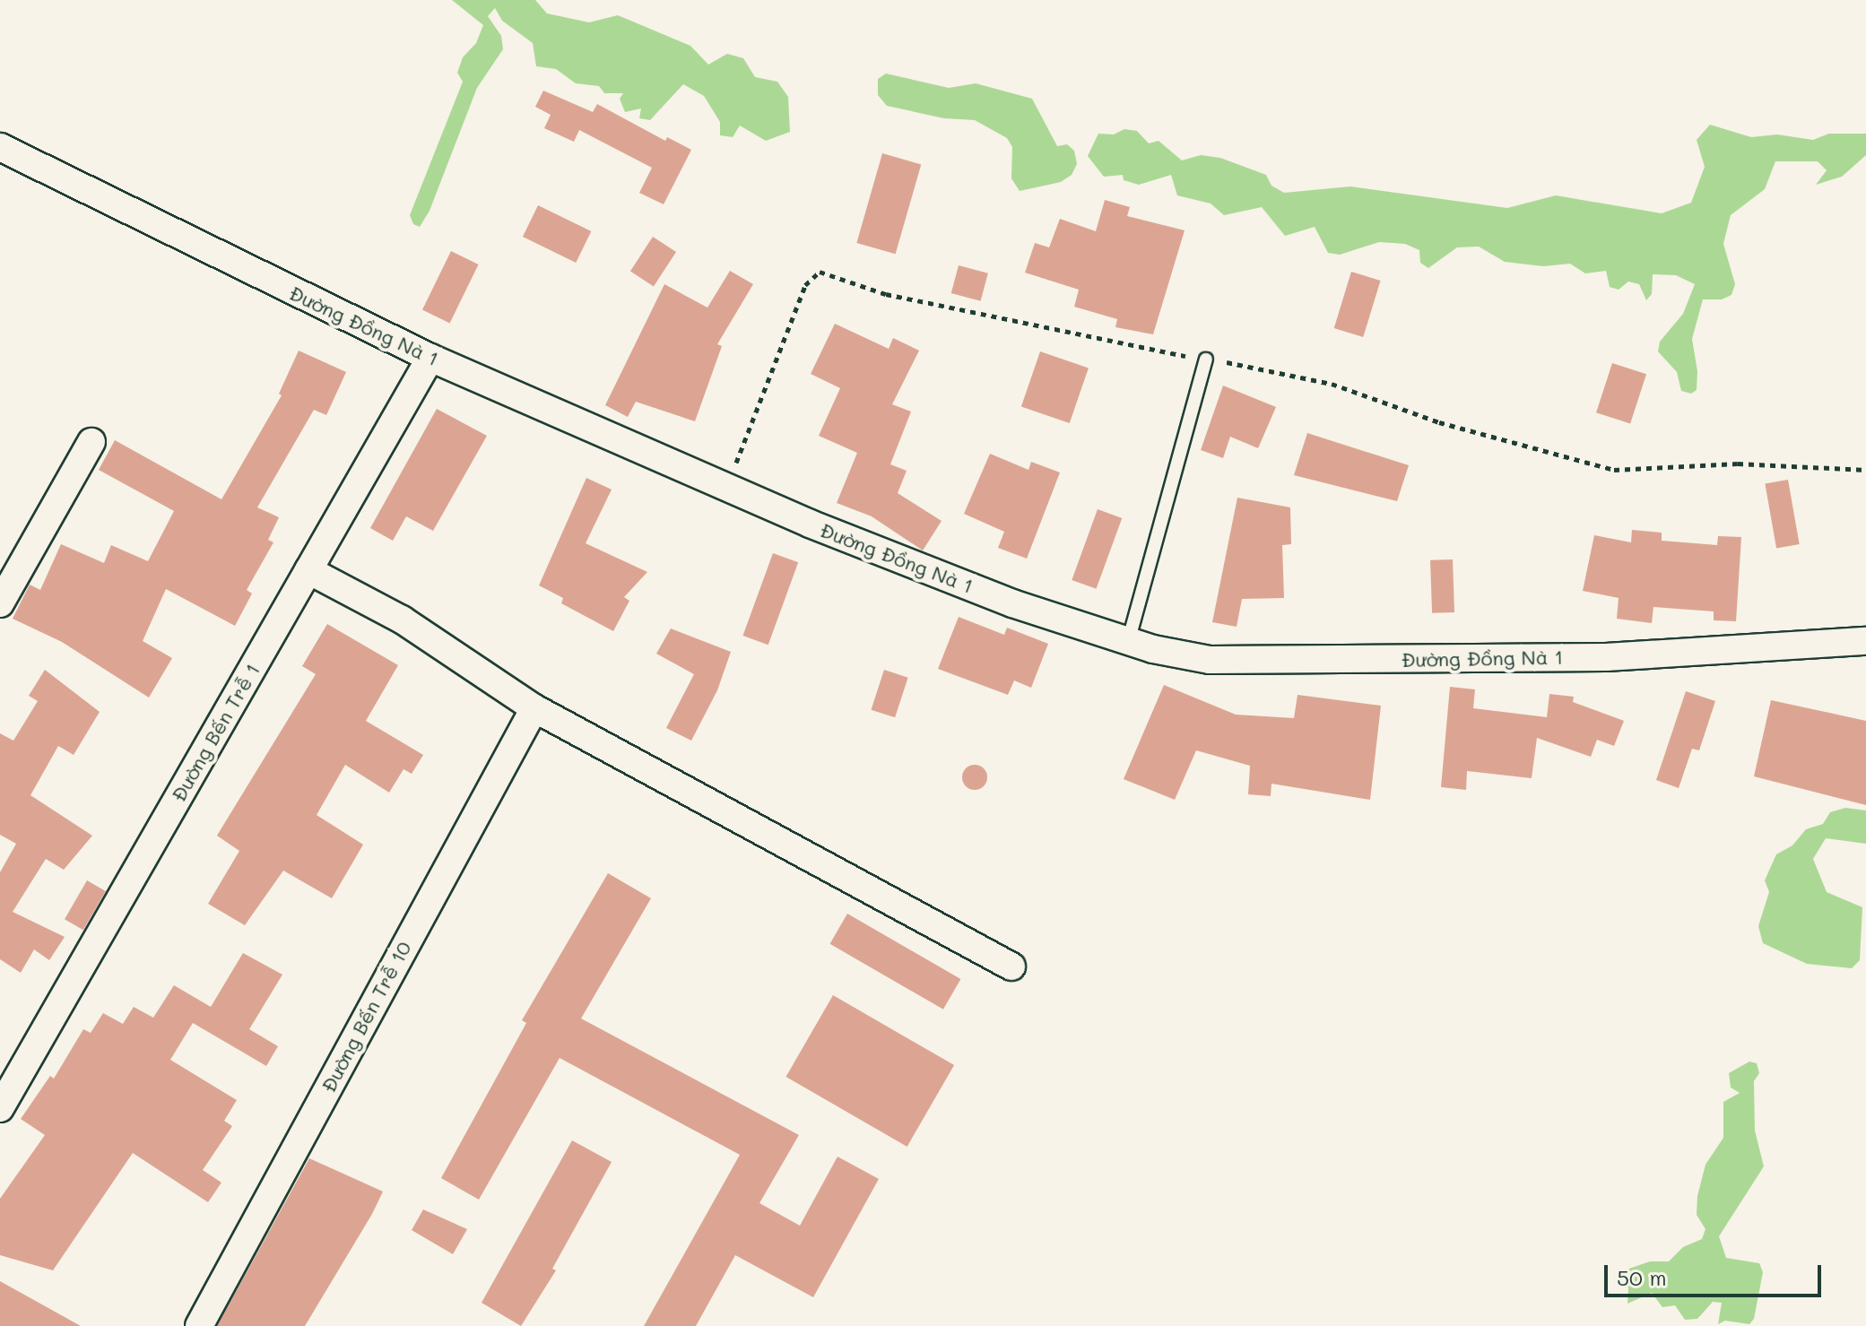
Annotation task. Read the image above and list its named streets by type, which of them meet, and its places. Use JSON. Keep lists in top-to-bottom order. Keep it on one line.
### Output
{"streets":{"street":["Đường Đồng Nà 1","Đường Bến Trễ 1","Đường Bến Trễ 10"]},"crossings":[["Đường Đồng Nà 1","Đường Bến Trễ 1"]],"scale_bar":"50 m"}
